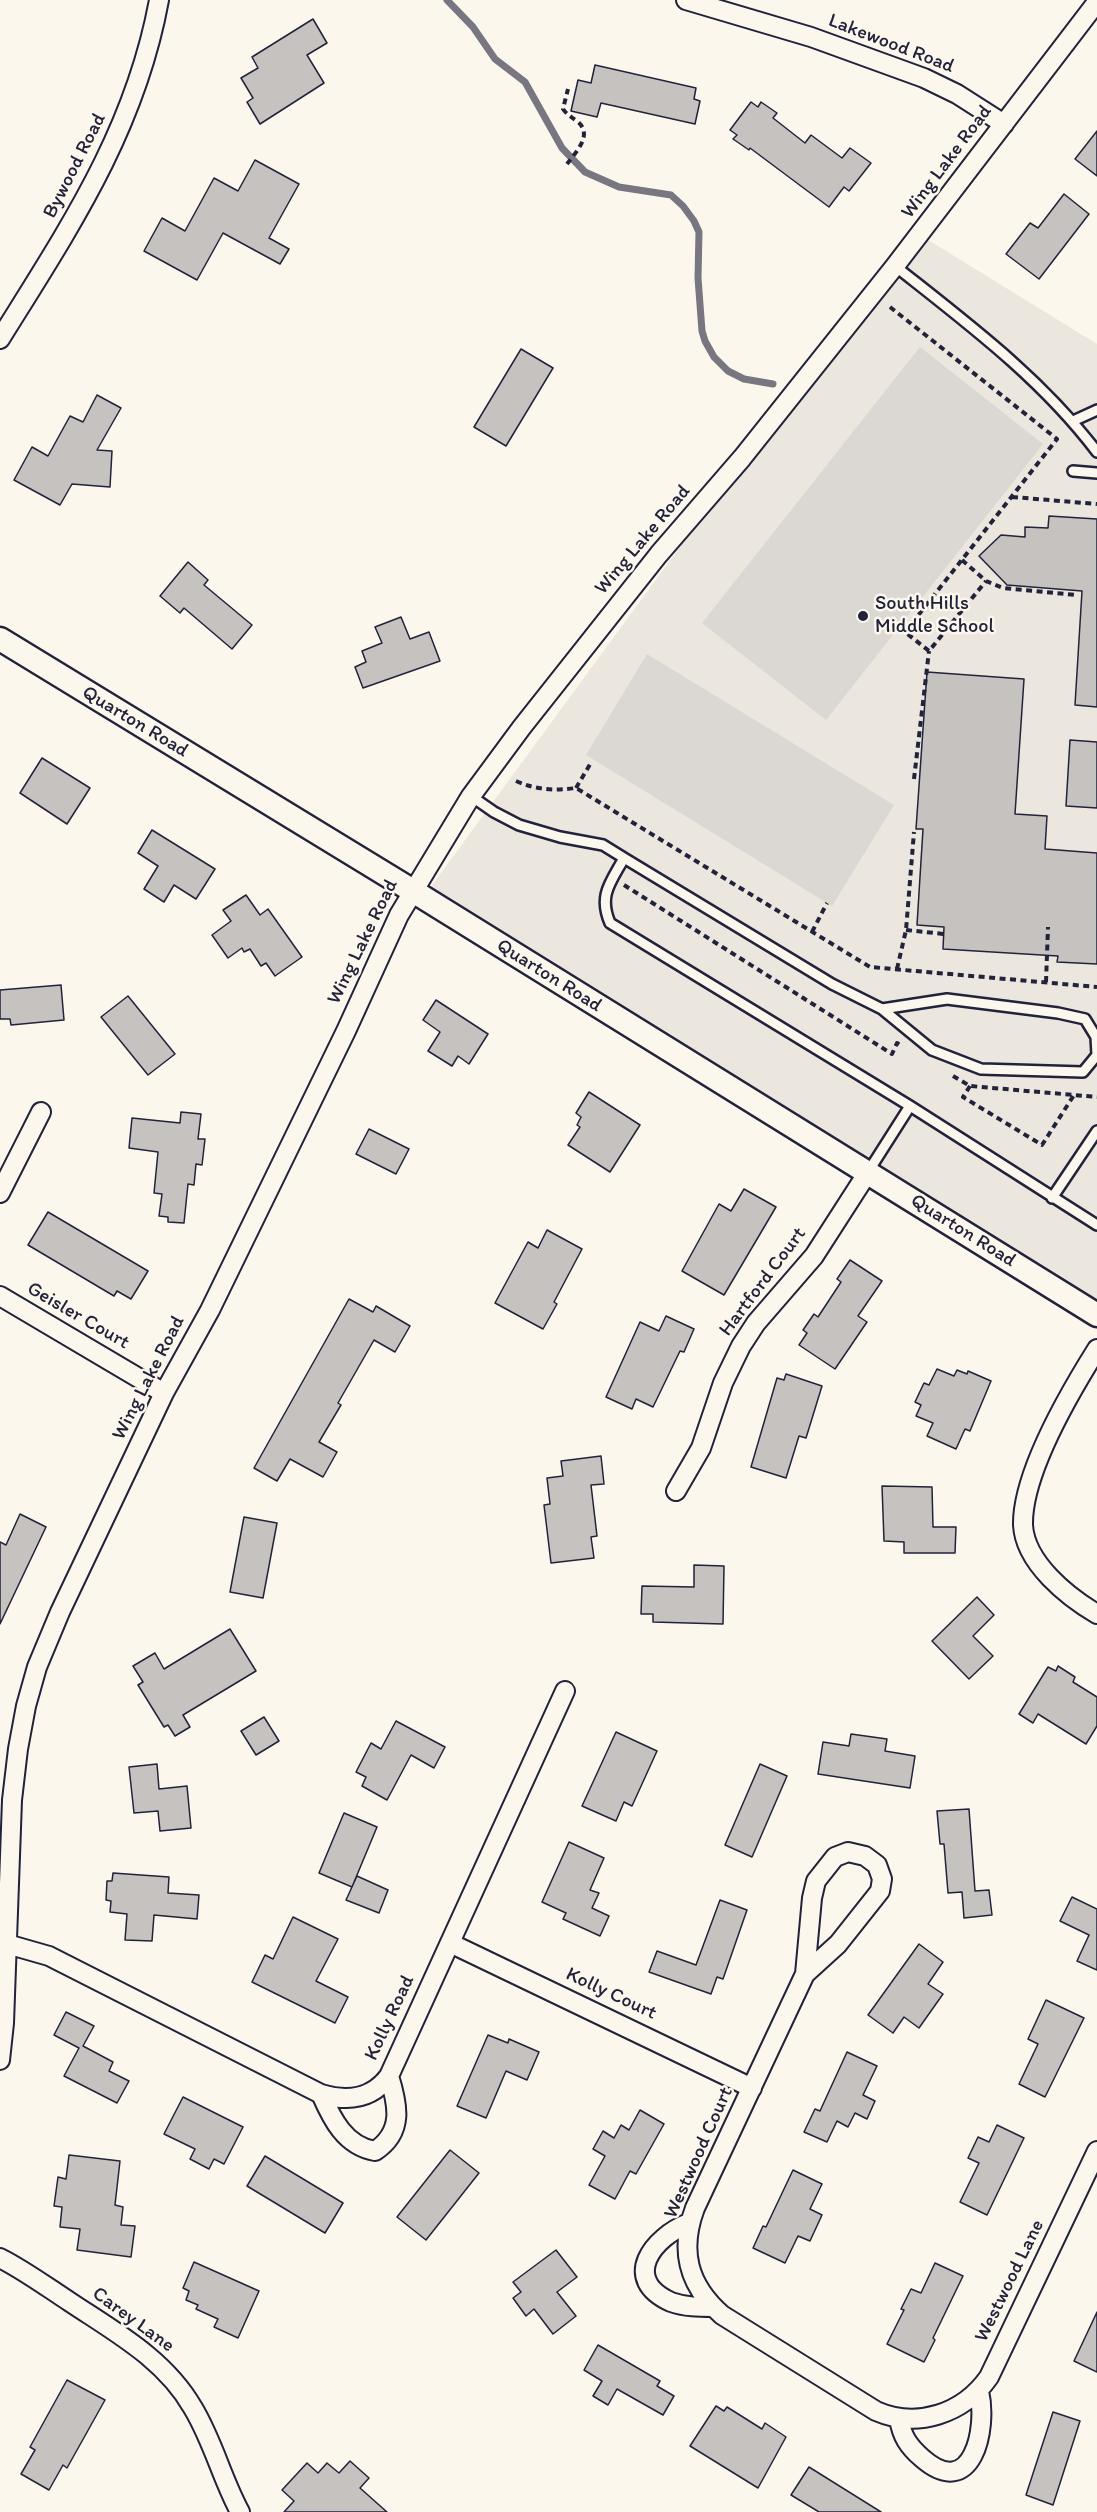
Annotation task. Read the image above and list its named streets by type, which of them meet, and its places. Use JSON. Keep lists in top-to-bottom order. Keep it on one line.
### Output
{"streets":{"street":["Lakewood Road","Wing Lake Road","Bywood Road","Quarton Road","Hartford Court","Geisler Court","Kolly Court","Kolly Road","Westwood Court","Westwood Lane","Carey Lane"]},"crossings":[["Lakewood Road","Wing Lake Road"],["Wing Lake Road","Quarton Road"],["Wing Lake Road","Geisler Court"],["Wing Lake Road","Kolly Road"],["Quarton Road","Hartford Court"],["Kolly Court","Kolly Road"],["Kolly Court","Westwood Court"],["Westwood Court","Westwood Lane"]],"places":["South Hills Middle School"]}
